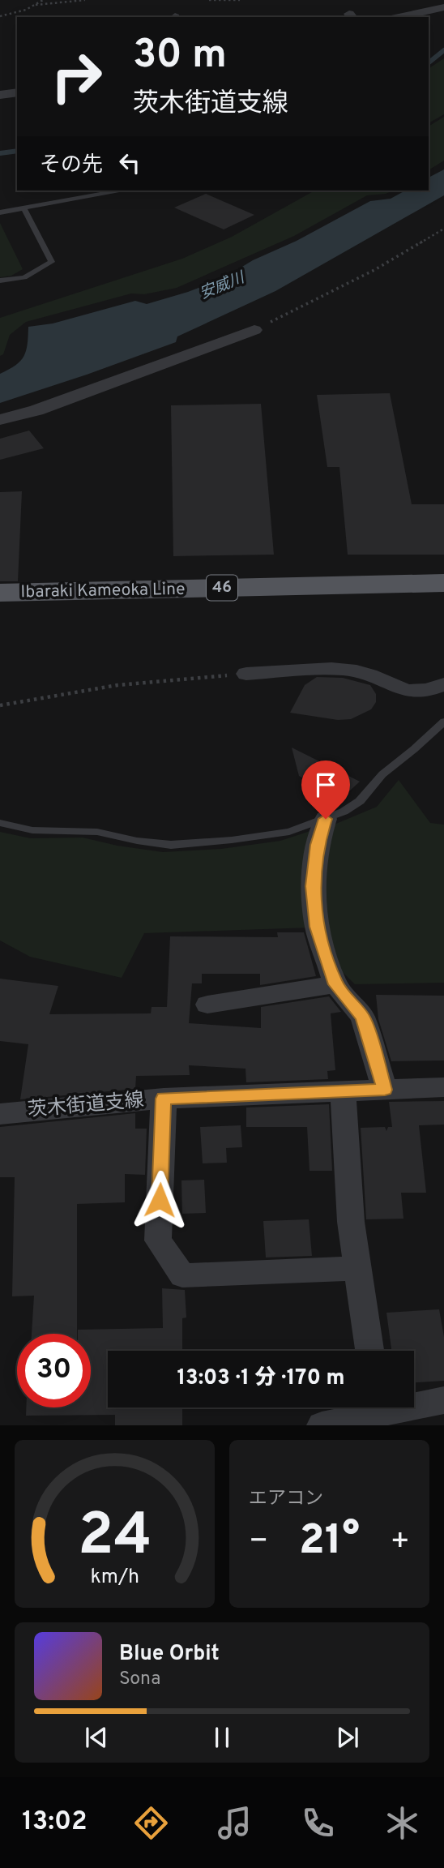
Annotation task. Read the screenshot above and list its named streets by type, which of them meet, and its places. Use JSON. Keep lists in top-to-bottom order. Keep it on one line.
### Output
{"streets":{"main road":["46","Ibaraki Kameoka Line"],"street":["茨木街道支線"]},"water":["安威川"],"page":{"turn":["30 m","茨木街道支線"],"then":"その先","limit":"30","trip":"13:03 · 1 分 · 170 m","tile":"エアコン","heat":["−","21°","+"],"song":["Blue Orbit","Sona"],"tabs":"13:02","gauge":["24","km/h"]}}
